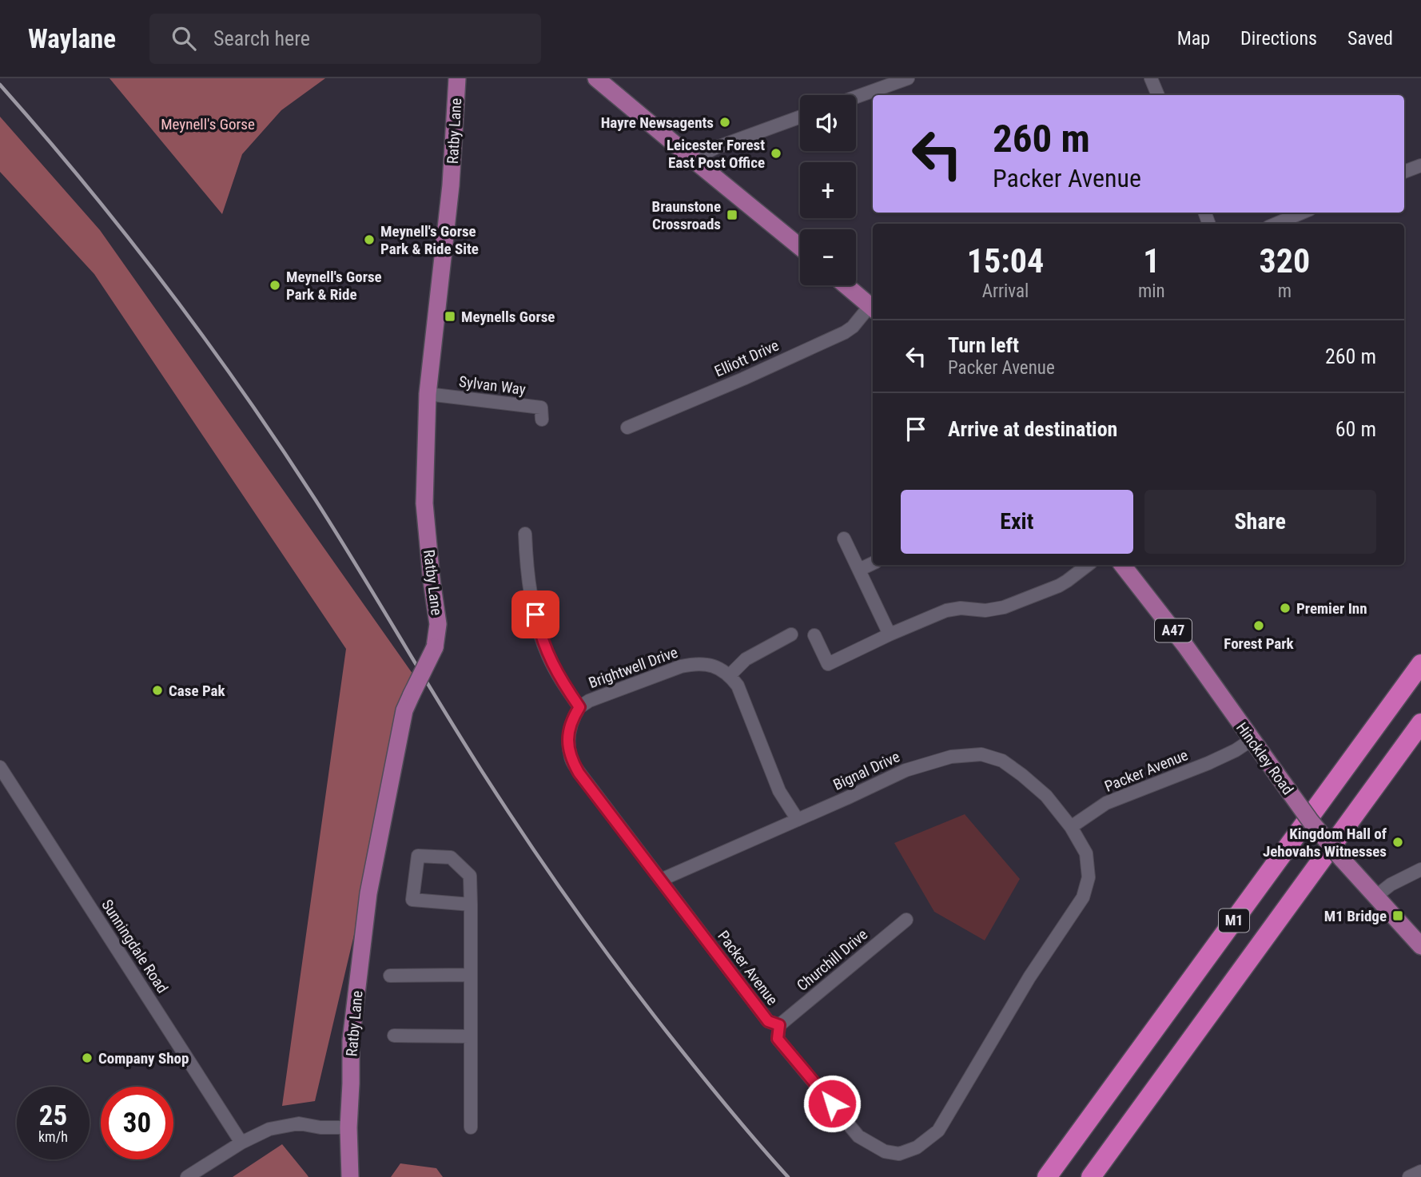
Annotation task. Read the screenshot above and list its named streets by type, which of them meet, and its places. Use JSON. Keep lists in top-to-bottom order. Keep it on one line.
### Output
{"streets":{"highway":["M1"],"main road":["Ratby Lane","A47","Hinckley Road"],"street":["Elliott Drive","Sylvan Way","Brightwell Drive","Bignal Drive","Packer Avenue","Sunningdale Road","Churchill Drive"]},"crossings":[["Ratby Lane","Sylvan Way"],["Brightwell Drive","Packer Avenue"],["Hinckley Road","Packer Avenue"],["Bignal Drive","Packer Avenue"],["Packer Avenue","Churchill Drive"]],"parks":["Meynell's Gorse"],"places":{"other":["Hayre Newsagents","Leicester Forest East Post Office","Meynell's Gorse Park & Ride Site","Meynell's Gorse Park & Ride","Premier Inn","Forest Park","Case Pak","Kingdom Hall of Jehovahs Witnesses","Company Shop"],"transit":["Braunstone Crossroads","Meynells Gorse","M1 Bridge"]},"page":{"header":"Waylane","search":"Search here","nav":["Map","Directions","Saved"],"map_buttons":["+","−"],"turn":["260 m","Packer Avenue"],"eta":["15:04","Arrival","1","min","320","m"],"list":[{"name":"Turn left","note":"Packer Avenue","value":"260 m"},{"name":"Arrive at destination","value":"60 m"}],"buttons":["Exit","Share"],"speed":"25 km/h","limit":"30"}}
